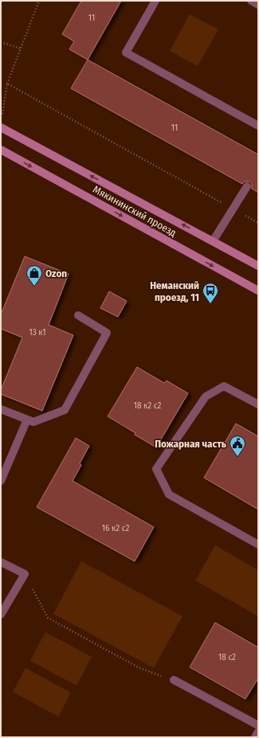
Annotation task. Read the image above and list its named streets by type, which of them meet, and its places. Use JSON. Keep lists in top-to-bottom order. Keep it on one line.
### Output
{"streets":{"main road":["Мякининский проезд"]},"places":{"shop":["Ozon"],"bus stop":["Неманский проезд, 11"],"public building":["Пожарная часть"]},"house_numbers":["11","11","13 к1","18 к2 с2","16 к2 с2","18 с2"]}
